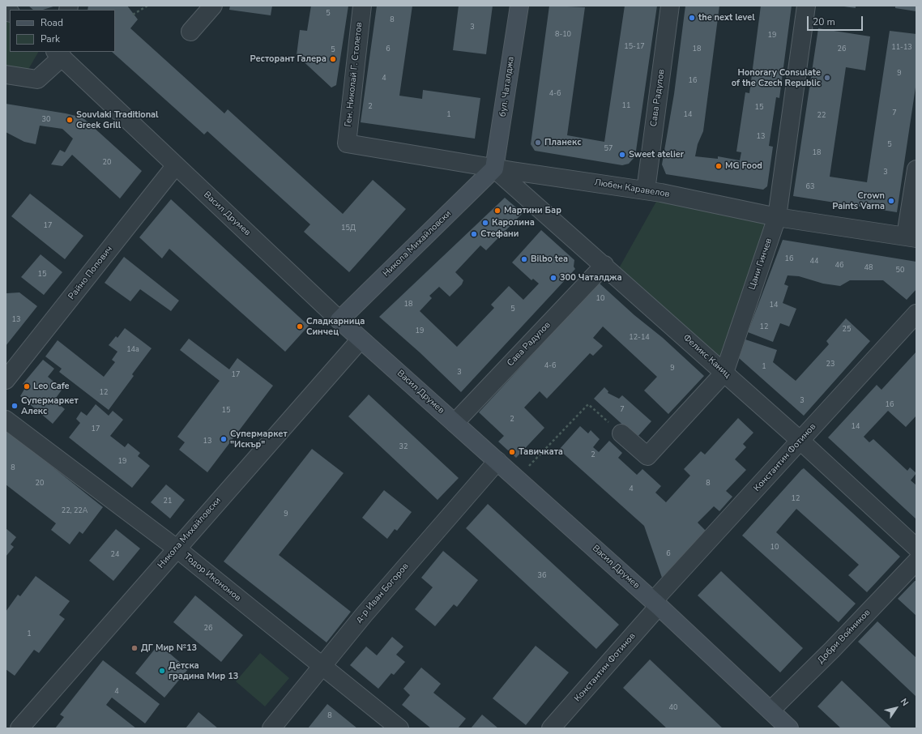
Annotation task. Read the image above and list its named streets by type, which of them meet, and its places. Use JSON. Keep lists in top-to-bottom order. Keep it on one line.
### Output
{"streets":{"street":["Ген. Николай Г. Столетов","бул. Чаталджа","Сава Радулов","Любен Каравелов","Васил Друмев","Никола Михайловски","Цани Гинчев","Райно Попович","Феликс Каниц","Константин Фотинов","Тодор Икономов","д-р Иван Богоров","Добри Войников"]},"crossings":[["Ген. Николай Г. Столетов","Любен Каравелов"],["бул. Чаталджа","Любен Каравелов"],["бул. Чаталджа","Никола Михайловски"],["бул. Чаталджа","Феликс Каниц"],["Сава Радулов","Любен Каравелов"],["Сава Радулов","Васил Друмев"],["Сава Радулов","Феликс Каниц"],["Любен Каравелов","Никола Михайловски"],["Любен Каравелов","Цани Гинчев"],["Любен Каравелов","Феликс Каниц"],["Васил Друмев","Никола Михайловски"],["Васил Друмев","Райно Попович"],["Васил Друмев","Константин Фотинов"],["Васил Друмев","д-р Иван Богоров"],["Васил Друмев","Добри Войников"],["Никола Михайловски","Феликс Каниц"],["Никола Михайловски","Тодор Икономов"],["Цани Гинчев","Феликс Каниц"],["Феликс Каниц","Константин Фотинов"],["Тодор Икономов","д-р Иван Богоров"]],"places":["the next level","Ресторант Галера","Honorary Consulate of the Czech Republic","Souvlaki Traditional Greek Grill","Планекс","Sweet atelier","MG Food","Crown Paints Varna","Мартини Бар","Каролина","Стефани","Bilbo tea","300 Чаталджа","Сладкарница Синчец","Leo Cafe","Супермаркет Алекс","Супермаркет \"Искър\"","Тавичката","ДГ Мир №13","Детска градина Мир 13"],"house_numbers":["5","8","3","8-10","19","15-17","11-13","6","18","26","5","9","4","16","4-6","11","2","15","7","1","14","22","30","13","5","57","18","20","3","63","17","15Д","16","44","46","48","50","15","10","18","14","5","13","12","25","19","12-14","14a","23","4-6","1","9","3","17","12","3","16","7","15","2","14","17","13","32","2","19","8","20","8","4","12","21","22, 22А","9","10","6","24","36","26","1","4","40","8"],"legend":["Road","Park"],"scale_bar":"20 m","north":"top right"}
